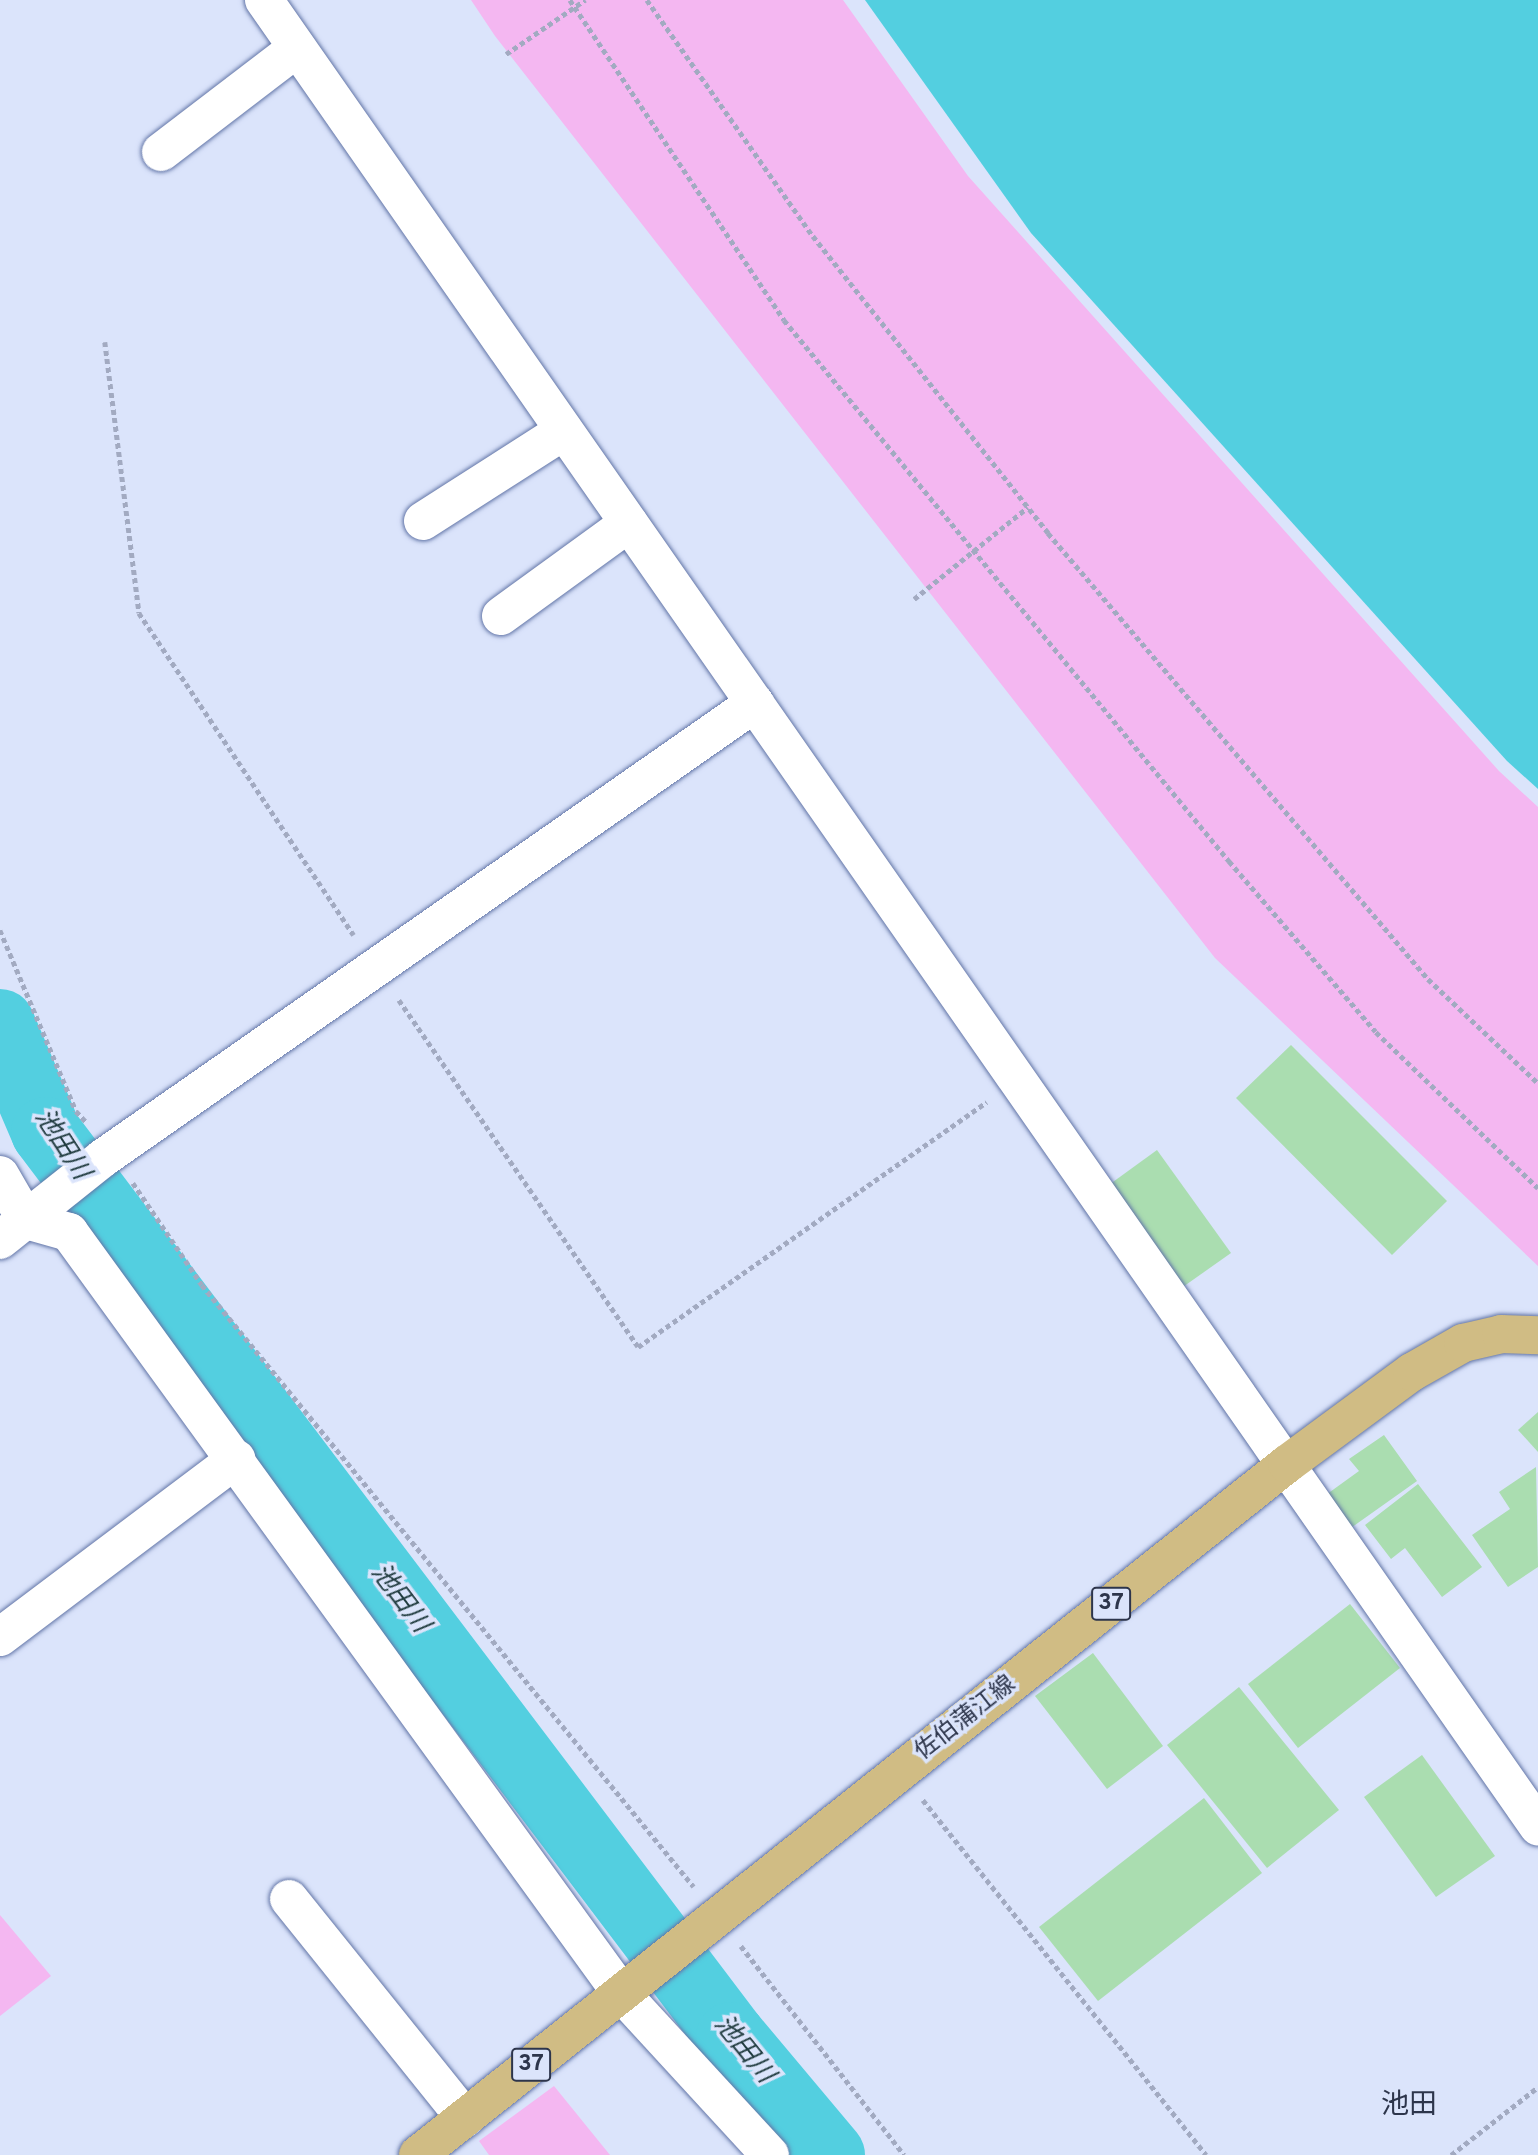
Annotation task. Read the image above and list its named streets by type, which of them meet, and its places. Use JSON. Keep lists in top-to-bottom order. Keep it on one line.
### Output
{"streets":{"main road":["37","佐伯蒲江線"]},"districts":["池田"],"water":["池田川"]}
